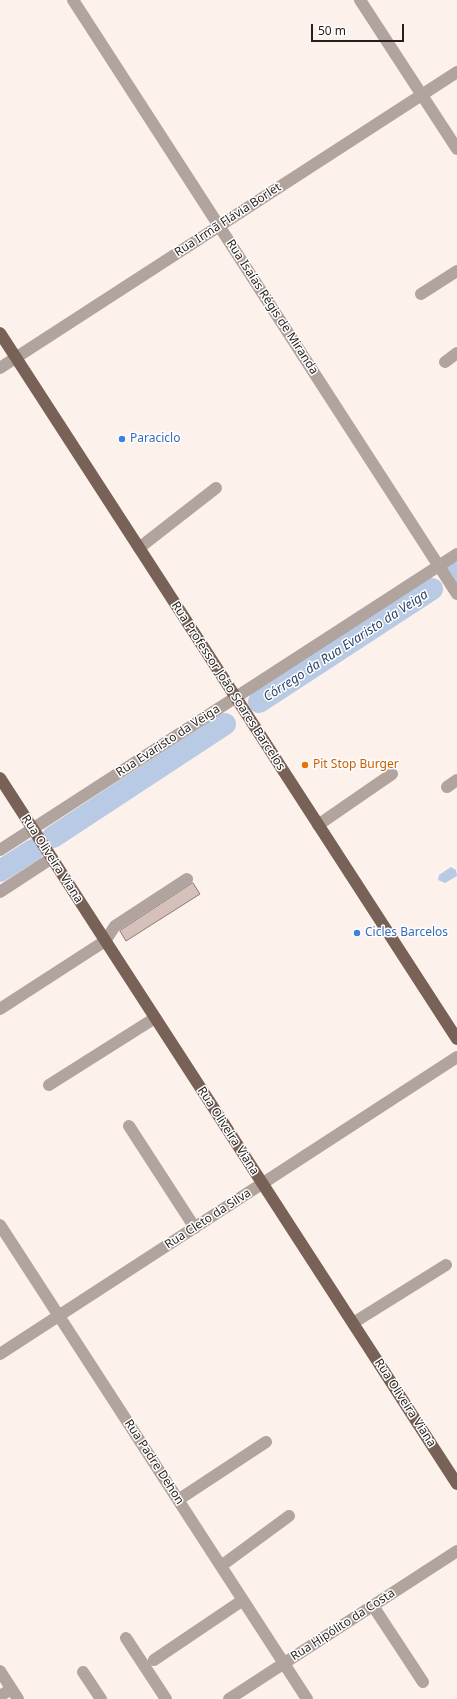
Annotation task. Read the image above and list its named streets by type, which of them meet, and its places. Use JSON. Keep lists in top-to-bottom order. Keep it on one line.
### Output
{"streets":{"main road":["Rua Professor João Soares Barcelos","Rua Oliveira Viana"],"street":["Rua Irmã Flávia Borlet","Rua Isaías Régis de Miranda","Rua Evaristo da Veiga","Rua Cleto da Silva","Rua Padre Dehon","Rua Hipólito da Costa"]},"crossings":[["Rua Irmã Flávia Borlet","Rua Isaías Régis de Miranda"],["Rua Irmã Flávia Borlet","Rua Professor João Soares Barcelos"],["Rua Isaías Régis de Miranda","Rua Evaristo da Veiga"],["Rua Professor João Soares Barcelos","Rua Evaristo da Veiga"],["Rua Evaristo da Veiga","Rua Oliveira Viana"],["Rua Oliveira Viana","Rua Cleto da Silva"],["Rua Cleto da Silva","Rua Padre Dehon"],["Rua Padre Dehon","Rua Hipólito da Costa"]],"water":["Córrego da Rua Evaristo da Veiga"],"places":["Paraciclo","Pit Stop Burger","Cicles Barcelos"],"scale_bar":"50 m"}
